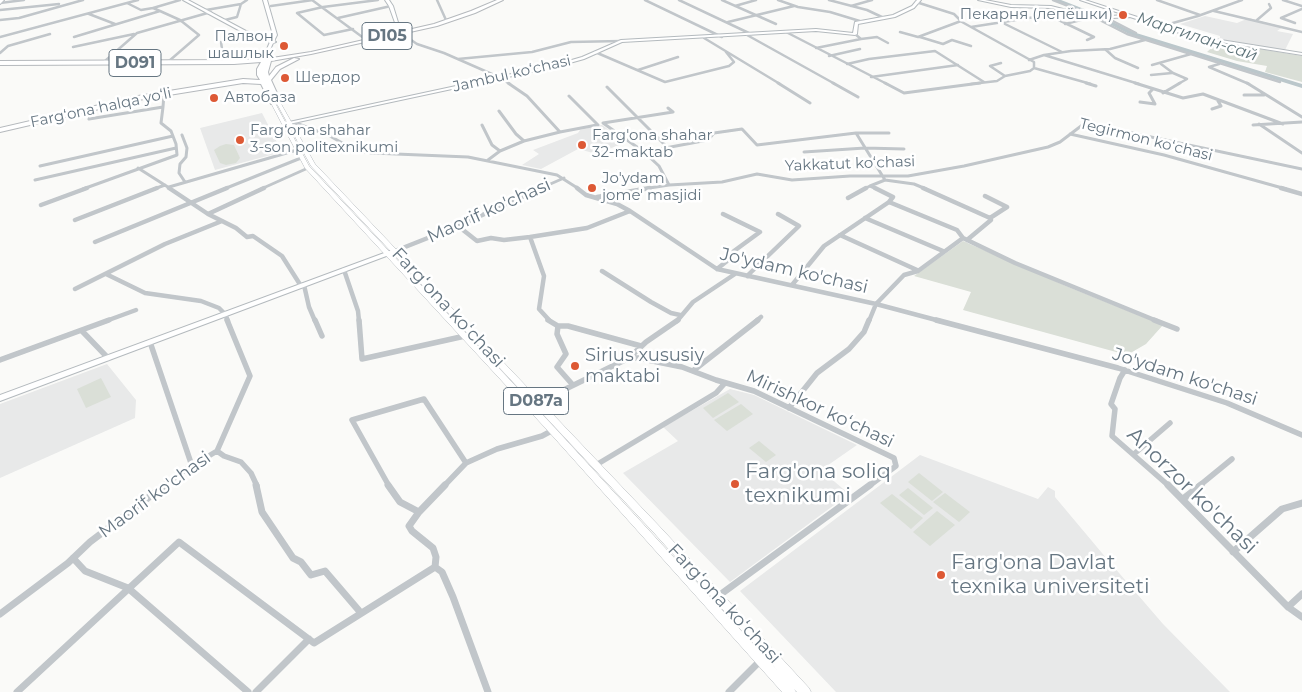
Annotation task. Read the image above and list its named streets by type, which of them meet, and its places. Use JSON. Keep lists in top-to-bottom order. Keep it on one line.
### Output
{"streets":{"highway":["D105","D091","Farg‘ona halqa yo‘li","Fargʻona koʻchasi"],"main road":["D087a"],"street":["Jambul koʻchasi","Tegirmon koʻchasi","Yakkatut koʻchasi","Maorif ko'chasi","Jo'ydam ko'chasi","Mirishkor koʻchasi","Anorzor ko'chasi"]},"crossings":[["D105","D091"],["D105","Fargʻona koʻchasi"],["D091","Fargʻona koʻchasi"],["Jambul koʻchasi","Jo'ydam ko'chasi"],["Jambul koʻchasi","Fargʻona koʻchasi"],["Tegirmon koʻchasi","Yakkatut koʻchasi"],["Yakkatut koʻchasi","Jo'ydam ko'chasi"],["Maorif ko'chasi","Jo'ydam ko'chasi"],["Maorif ko'chasi","Fargʻona koʻchasi"],["Jo'ydam ko'chasi","Fargʻona koʻchasi"],["Jo'ydam ko'chasi","Anorzor ko'chasi"],["Fargʻona koʻchasi","Mirishkor koʻchasi"]],"water":["Маргилан-сай"],"places":["Пекарня (лепёшки)","Палвон шашлык","Шердор","Автобаза","Farg‘ona shahar 3-son politexnikumi","Farg'ona shahar 32-maktab","Jo'ydam jome' masjidi","Sirius xususiy maktabi","Farg'ona soliq texnikumi","Farg'ona Davlat texnika universiteti"]}
